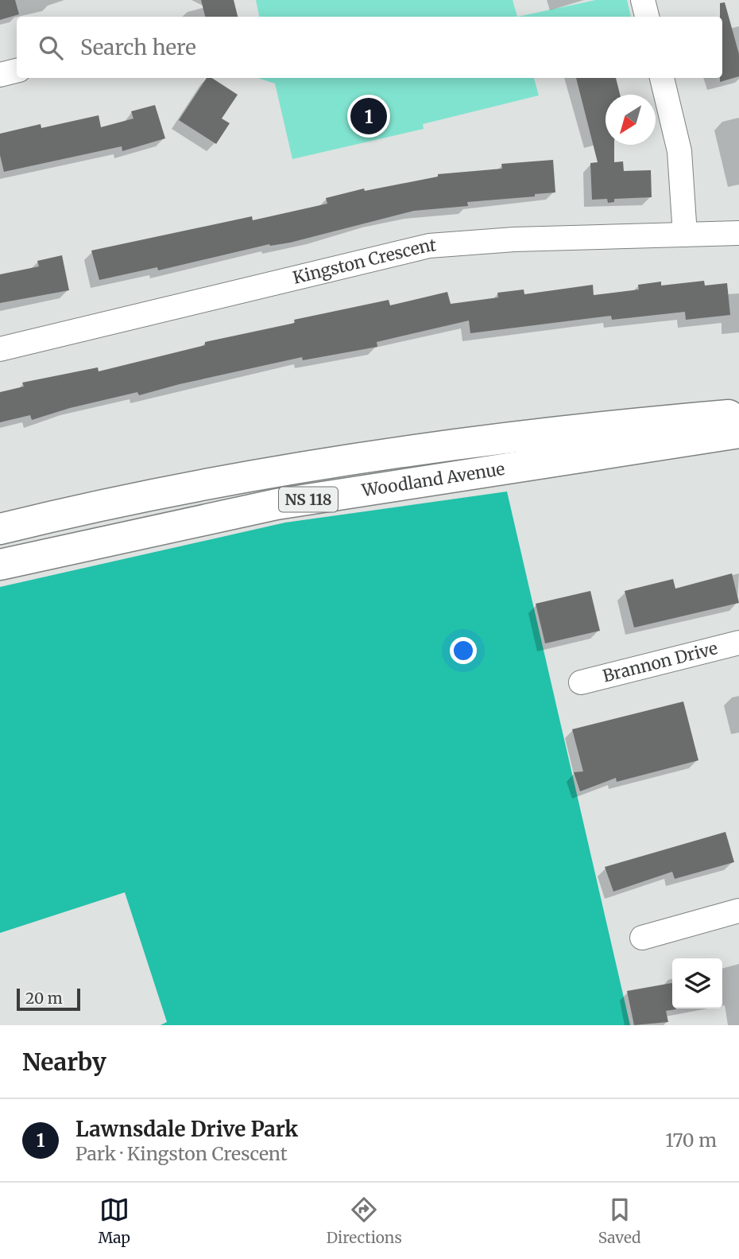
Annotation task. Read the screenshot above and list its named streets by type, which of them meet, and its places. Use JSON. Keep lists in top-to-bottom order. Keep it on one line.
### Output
{"streets":{"main road":["Woodland Avenue","NS 118"],"street":["Kingston Crescent","Brannon Drive"]},"scale_bar":"20 m","north":"bottom left","page":{"search":"Search here","pins":"1","scale":"20 m","heading":"Nearby","list":[{"mark":"1","name":"Lawnsdale Drive Park","note":"Park · Kingston Crescent","value":"170 m"}],"nav":["Map","Directions","Saved"]}}
